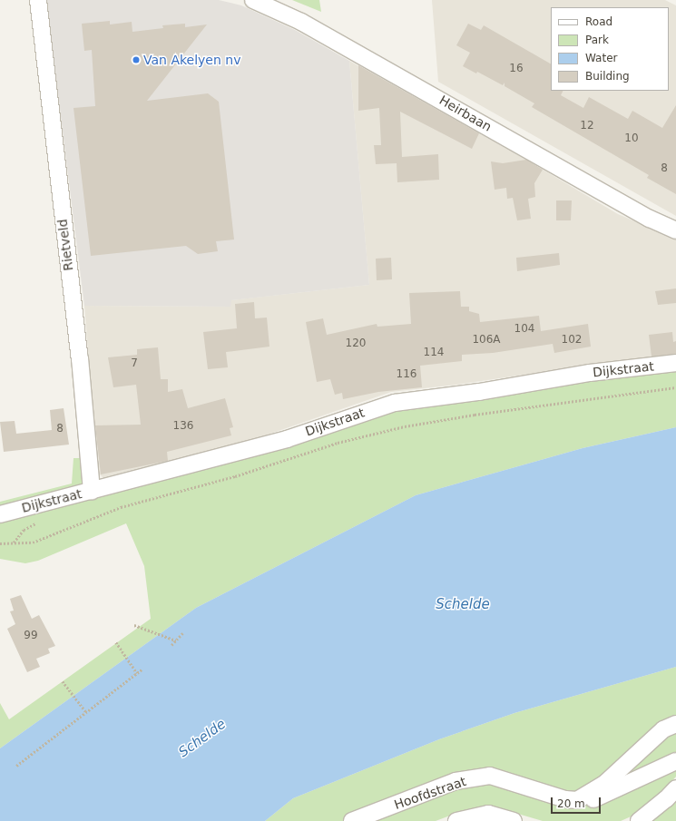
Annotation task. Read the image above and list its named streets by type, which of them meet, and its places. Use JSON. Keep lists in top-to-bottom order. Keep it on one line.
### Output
{"streets":{"street":["Heirbaan","Rietveld","Dijkstraat","Hoofdstraat"]},"crossings":[["Rietveld","Dijkstraat"]],"water":["Schelde"],"places":["Van Akelyen nv"],"house_numbers":["16","12","10","8","104","106A","102","120","114","7","116","136","8","99"],"legend":["Road","Park","Water","Building"],"scale_bar":"20 m"}
